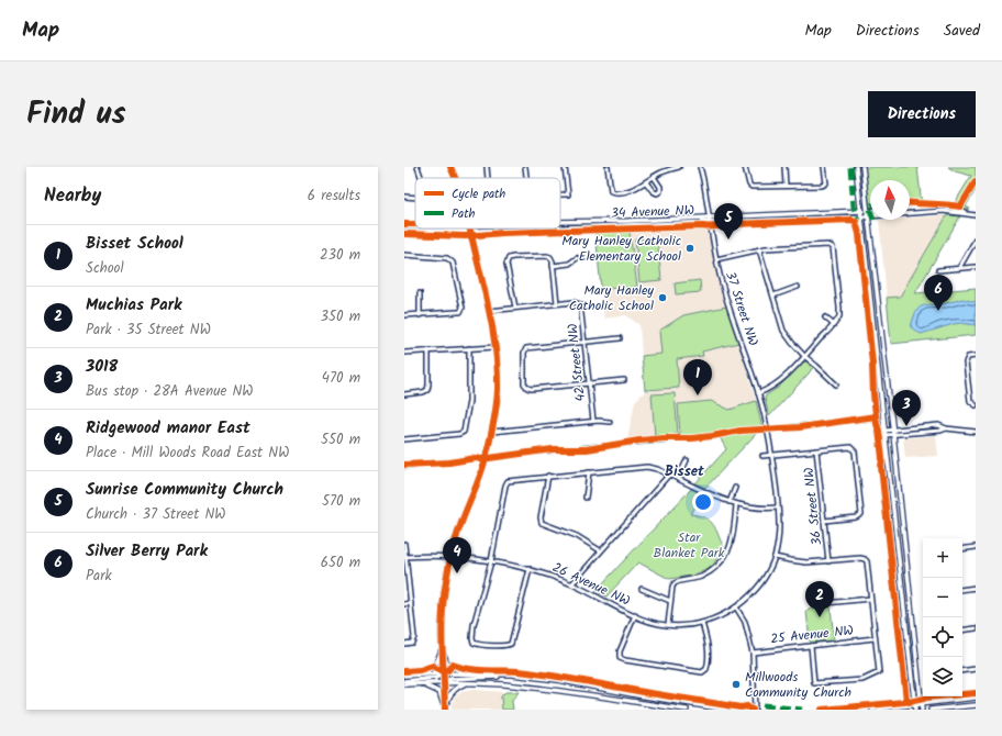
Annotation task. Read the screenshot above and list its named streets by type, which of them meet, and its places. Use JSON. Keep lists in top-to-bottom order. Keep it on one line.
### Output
{"streets":{"main road":["34 Avenue NW"],"street":["37 Street NW","42 Street NW","36 Street NW","26 Avenue NW","25 Avenue NW"]},"crossings":[["34 Avenue NW","37 Street NW"],["37 Street NW","26 Avenue NW"]],"districts":["Bisset"],"parks":["Star Blanket Park"],"places":["Mary Hanley Catholic Elementary School","Mary Hanley Catholic School","Millwoods Community Church"],"legend":["Cycle path","Path"],"north":"top","page":{"header":"Map","nav":["Map","Directions","Saved"],"title":"Find us","buttons":"Directions","heading":["Nearby","6 results"],"pins":["5","6","1","3","4","2"],"list":[{"mark":"1","name":"Bisset School","note":"School","value":"230 m"},{"mark":"2","name":"Muchias Park","note":"Park · 35 Street NW","value":"350 m"},{"mark":"3","name":"3018","note":"Bus stop · 28A Avenue NW","value":"470 m"},{"mark":"4","name":"Ridgewood manor East","note":"Place · Mill Woods Road East NW","value":"550 m"},{"mark":"5","name":"Sunrise Community Church","note":"Church · 37 Street NW","value":"570 m"},{"mark":"6","name":"Silver Berry Park","note":"Park","value":"650 m"}],"map_buttons":["+","−"]}}
